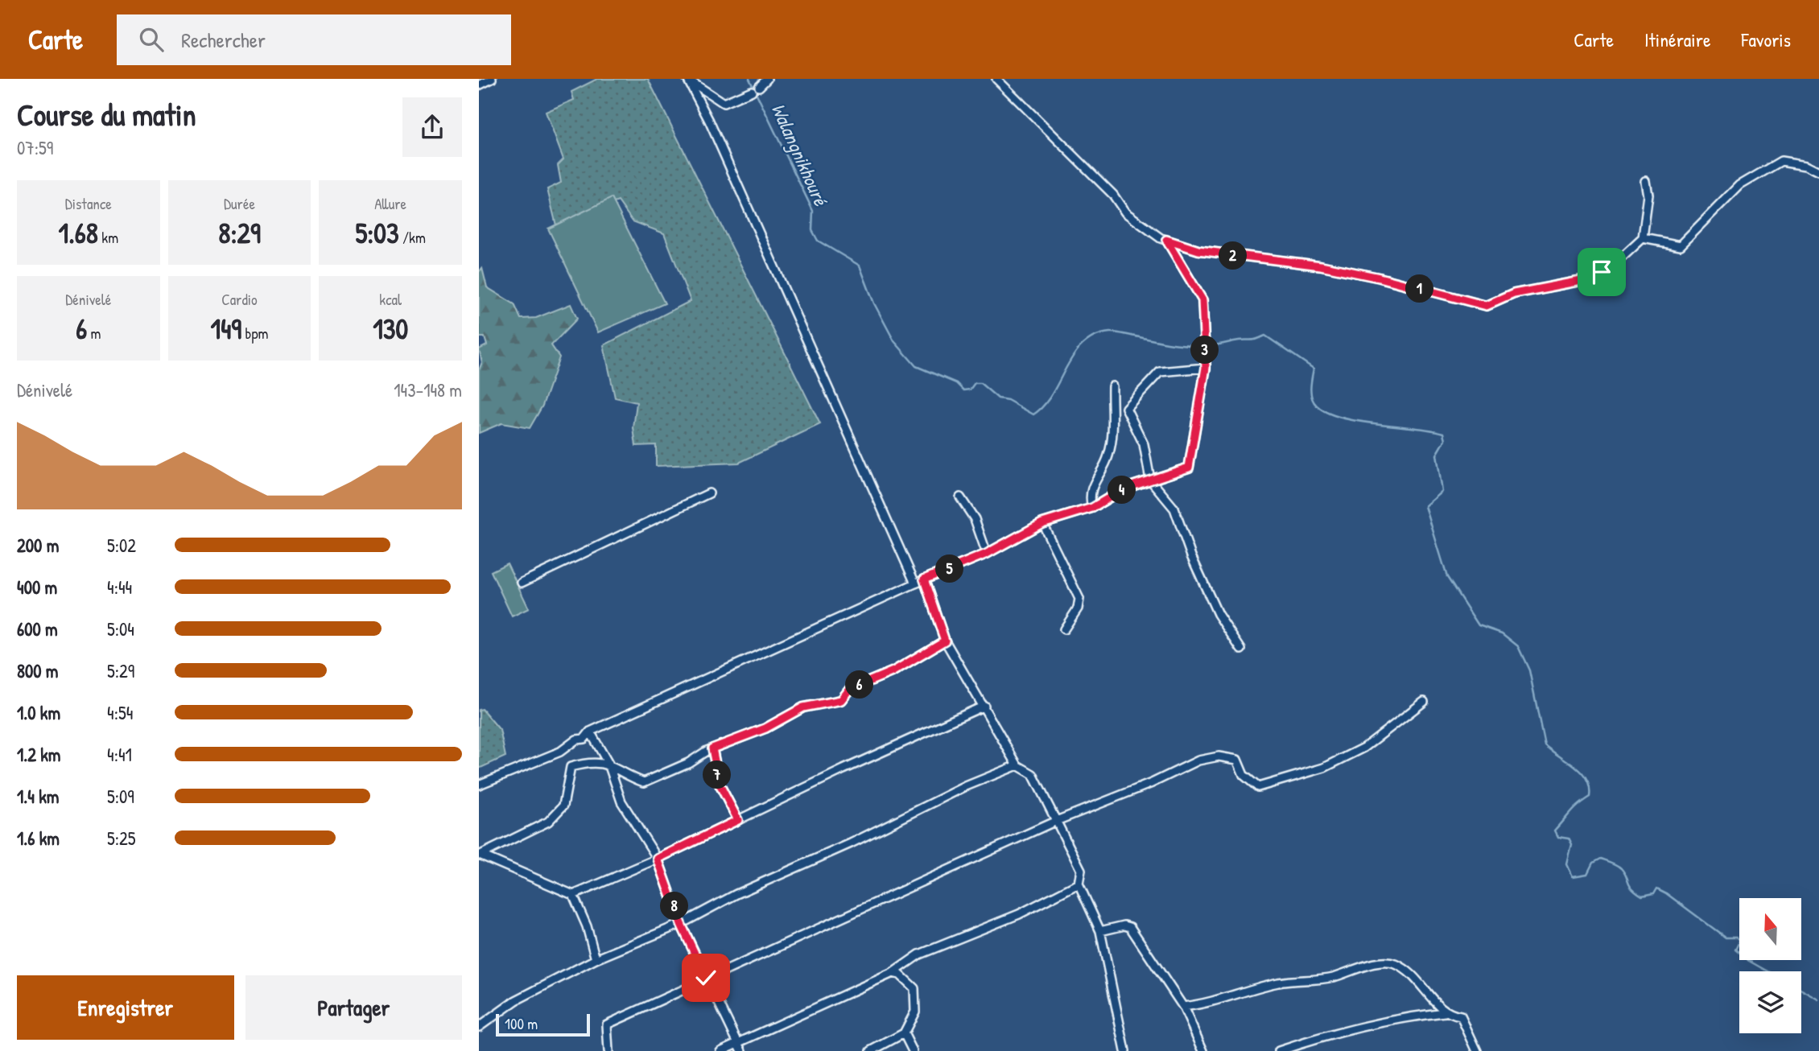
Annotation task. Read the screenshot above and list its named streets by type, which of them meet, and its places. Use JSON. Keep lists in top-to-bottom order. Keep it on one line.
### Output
{"water":["Walangnikhouré"],"scale_bar":"100 m","north":"top","page":{"header":"Carte","search":"Rechercher","nav":["Carte","Itinéraire","Favoris"],"heading":["Course du matin","07:59"],"stats":[["Distance","1.68 km"],["Durée","8:29"],["Allure","5:03 /km"],["Dénivelé","6 m"],["Cardio","149 bpm"],["kcal","130"]],"pins":["2","1","3","4","5","6","7","8"],"chart":["Dénivelé","143–148 m"],"list":[{"name":"200 m","note":"5:02"},{"name":"400 m","note":"4:44"},{"name":"600 m","note":"5:04"},{"name":"800 m","note":"5:29"},{"name":"1.0 km","note":"4:54"},{"name":"1.2 km","note":"4:41"},{"name":"1.4 km","note":"5:09"},{"name":"1.6 km","note":"5:25"}],"buttons":["Enregistrer","Partager"],"scale":"100 m"}}
